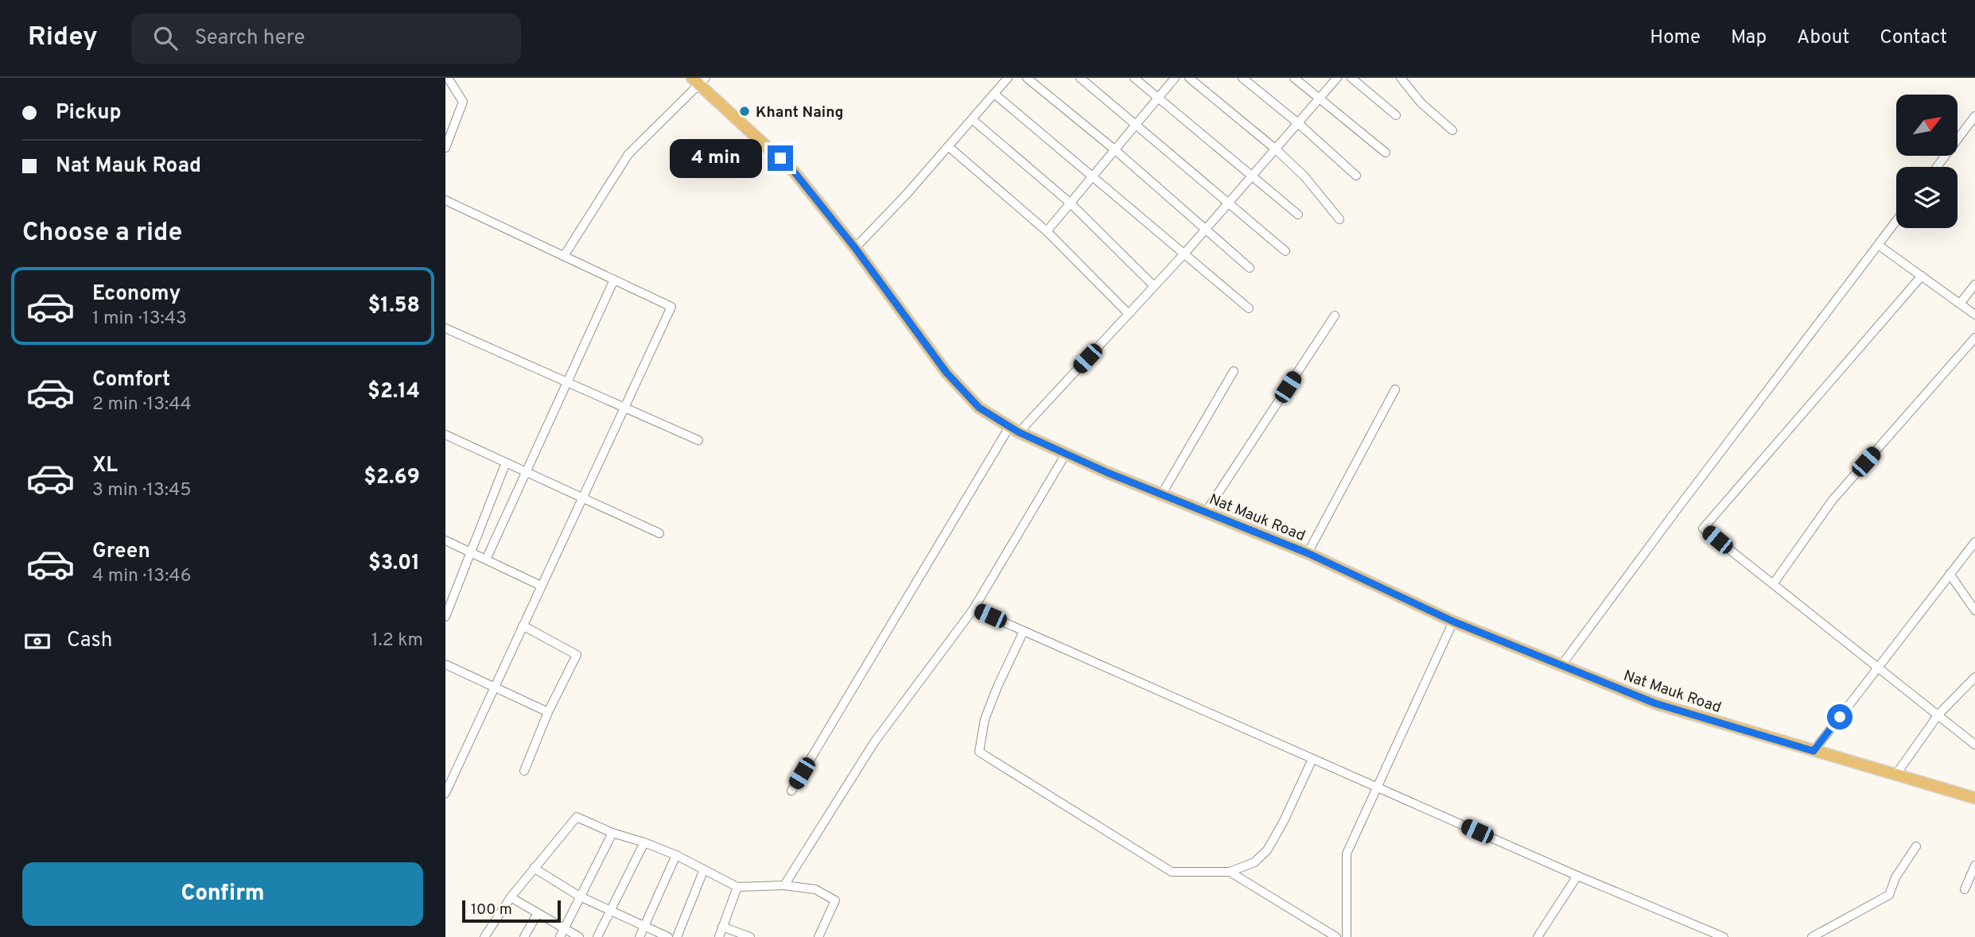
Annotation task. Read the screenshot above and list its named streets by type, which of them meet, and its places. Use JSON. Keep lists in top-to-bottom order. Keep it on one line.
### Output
{"streets":{"highway":["Nat Mauk Road"]},"places":["Khant Naing"],"scale_bar":"100 m","north":"top right","page":{"header":"Ridey","search":"Search here","nav":["Home","Map","About","Contact"],"banner":["Pickup","Nat Mauk Road"],"bubble":"4 min","heading":"Choose a ride","list":[{"name":"Economy","note":"1 min · 13:43","value":"$1.58"},{"name":"Comfort","note":"2 min · 13:44","value":"$2.14"},{"name":"XL","note":"3 min · 13:45","value":"$2.69"},{"name":"Green","note":"4 min · 13:46","value":"$3.01"}],"pay":["Cash","1.2 km"],"buttons":"Confirm","scale":"100 m"}}
